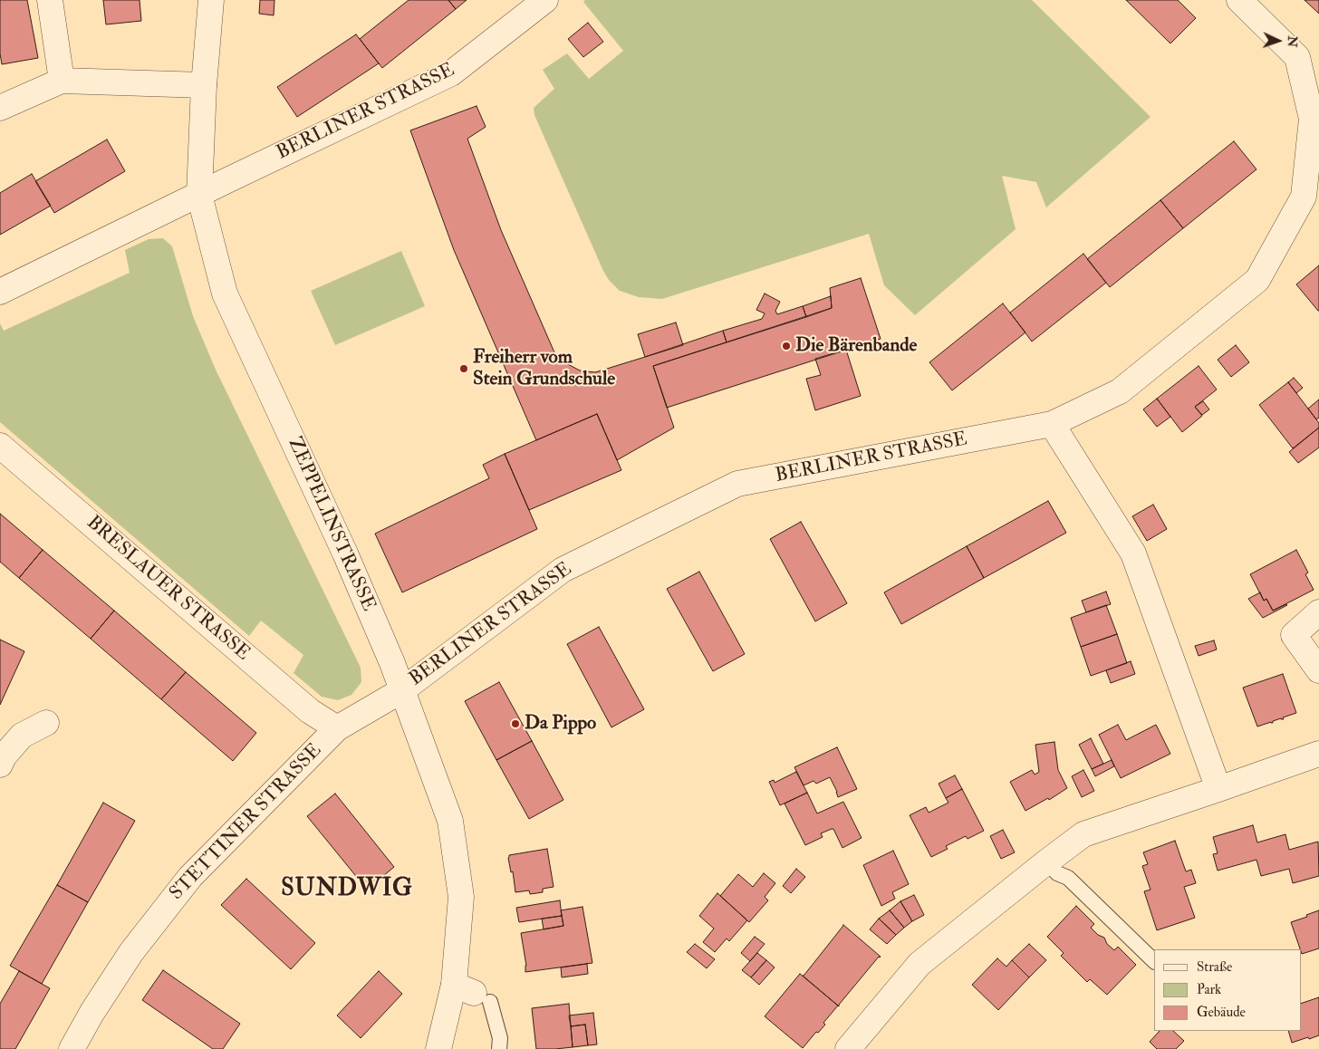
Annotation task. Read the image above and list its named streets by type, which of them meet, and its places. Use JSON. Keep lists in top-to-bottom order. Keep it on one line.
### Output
{"streets":{"street":["BERLINER STRASSE","ZEPPELINSTRASSE","BRESLAUER STRASSE","STETTINER STRASSE"]},"crossings":[["BERLINER STRASSE","ZEPPELINSTRASSE"],["BERLINER STRASSE","STETTINER STRASSE"],["ZEPPELINSTRASSE","STETTINER STRASSE"],["BRESLAUER STRASSE","STETTINER STRASSE"]],"districts":["SUNDWIG"],"places":["Die Bärenbande","Freiherr vom Stein Grundschule","Da Pippo"],"legend":["Straße","Park","Gebäude"],"north":"right"}
